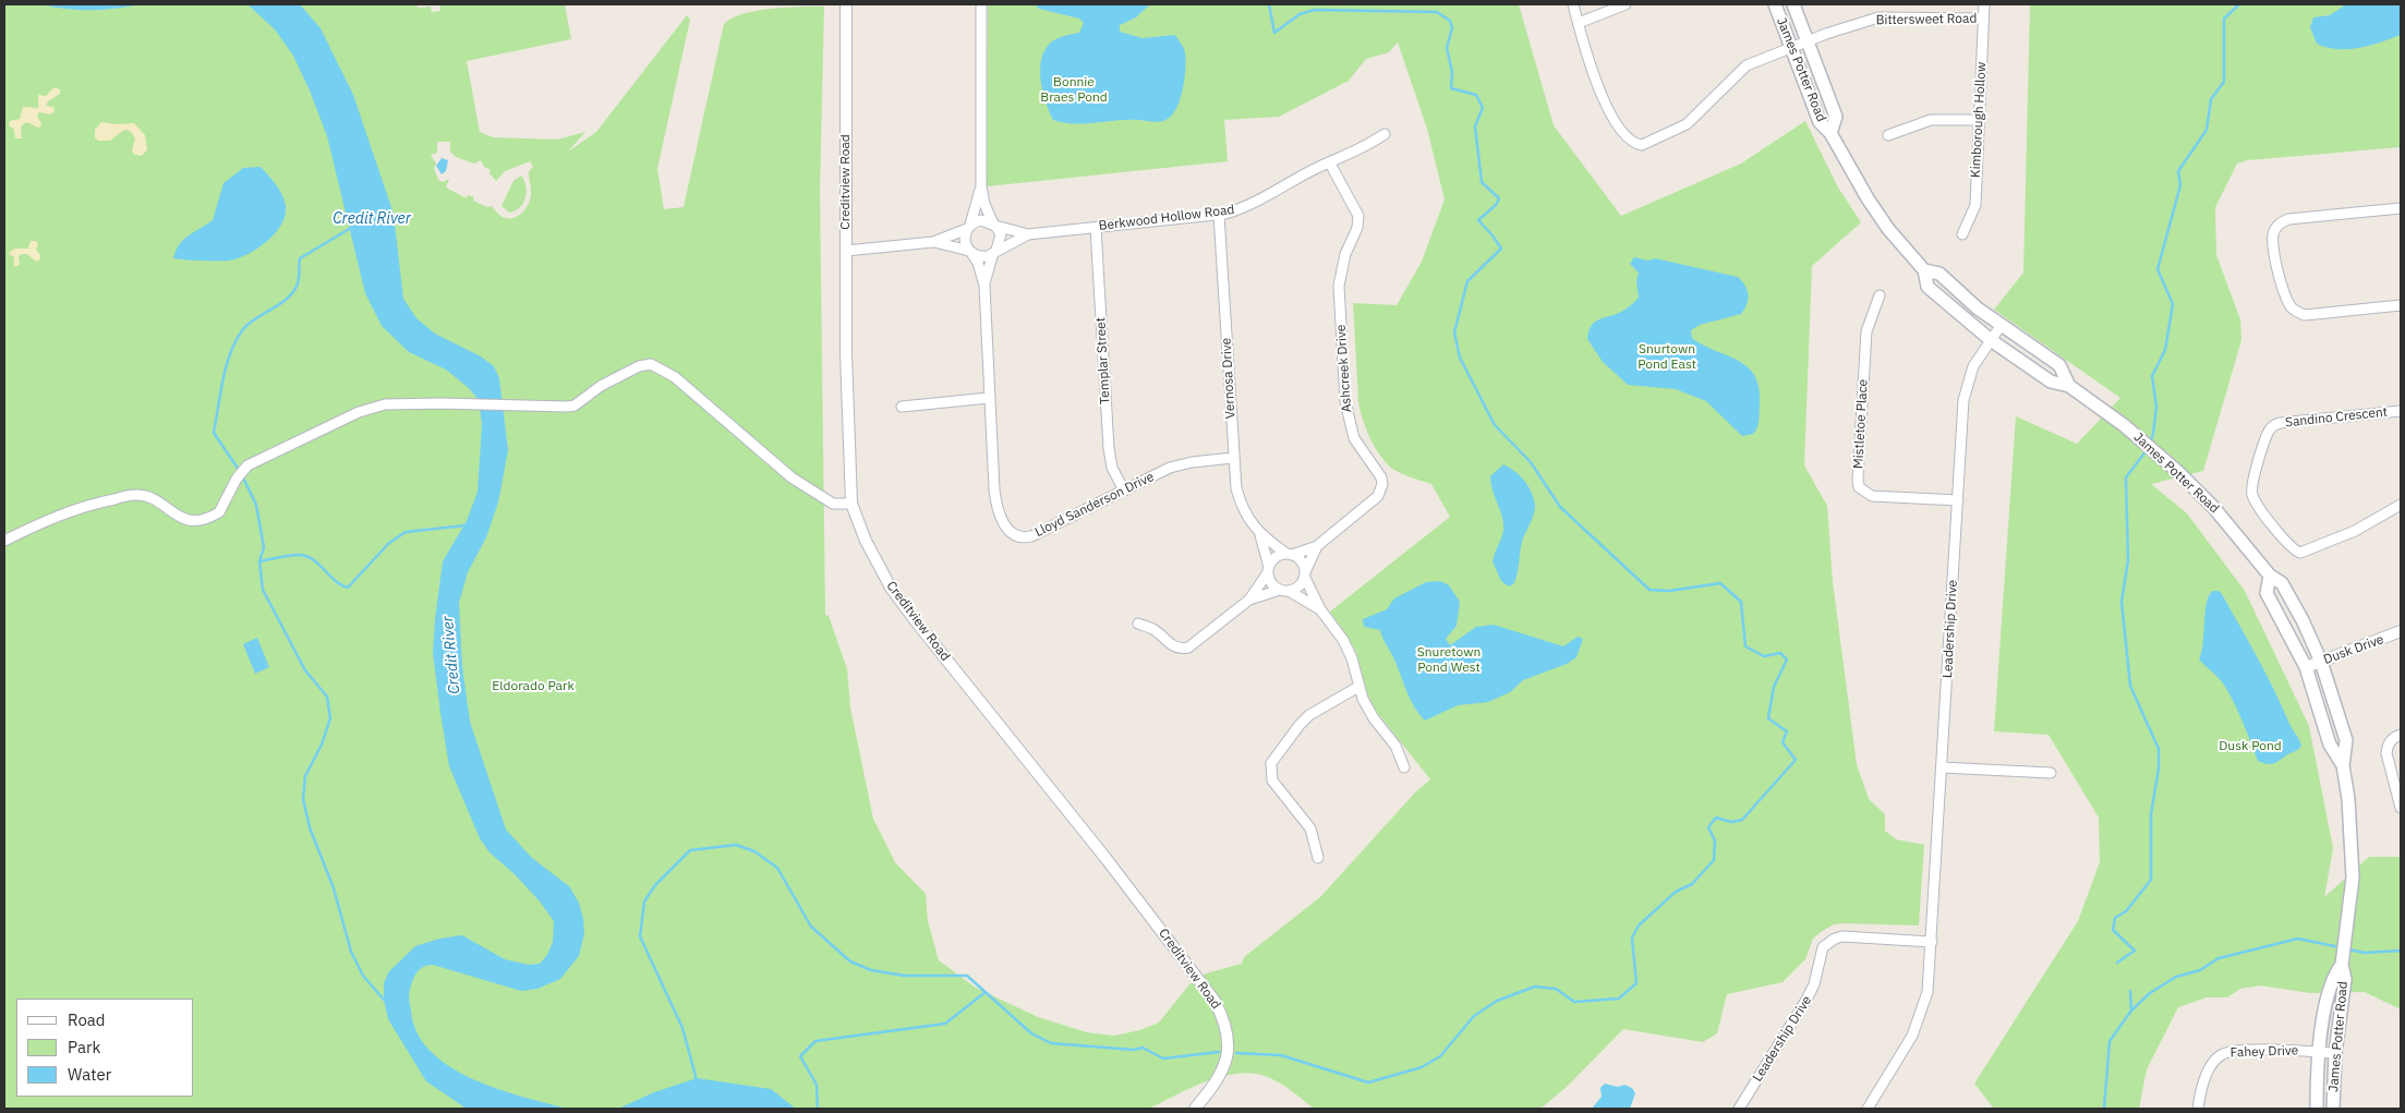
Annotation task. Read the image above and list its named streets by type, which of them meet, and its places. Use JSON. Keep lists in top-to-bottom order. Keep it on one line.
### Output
{"streets":{"main road":["James Potter Road"],"street":["Bittersweet Road","Kimborough Hollow","Creditview Road","Berkwood Hollow Road","Templar Street","Ashcreek Drive","Vernosa Drive","Sandino Crescent","Mistletoe Place","Lloyd Sanderson Drive","Leadership Drive","Dusk Drive","Fahey Drive"]},"crossings":[["Bittersweet Road","James Potter Road"],["Bittersweet Road","Kimborough Hollow"],["James Potter Road","Leadership Drive"],["James Potter Road","Dusk Drive"],["James Potter Road","Fahey Drive"],["Berkwood Hollow Road","Templar Street"],["Berkwood Hollow Road","Ashcreek Drive"],["Berkwood Hollow Road","Vernosa Drive"],["Berkwood Hollow Road","Lloyd Sanderson Drive"],["Templar Street","Lloyd Sanderson Drive"],["Ashcreek Drive","Vernosa Drive"],["Vernosa Drive","Lloyd Sanderson Drive"],["Mistletoe Place","Leadership Drive"]],"water":["Credit River"],"parks":["Bonnie Braes Pond","Snurtown Pond East","Snuretown Pond West","Eldorado Park","Dusk Pond"],"legend":["Road","Park","Water"]}
